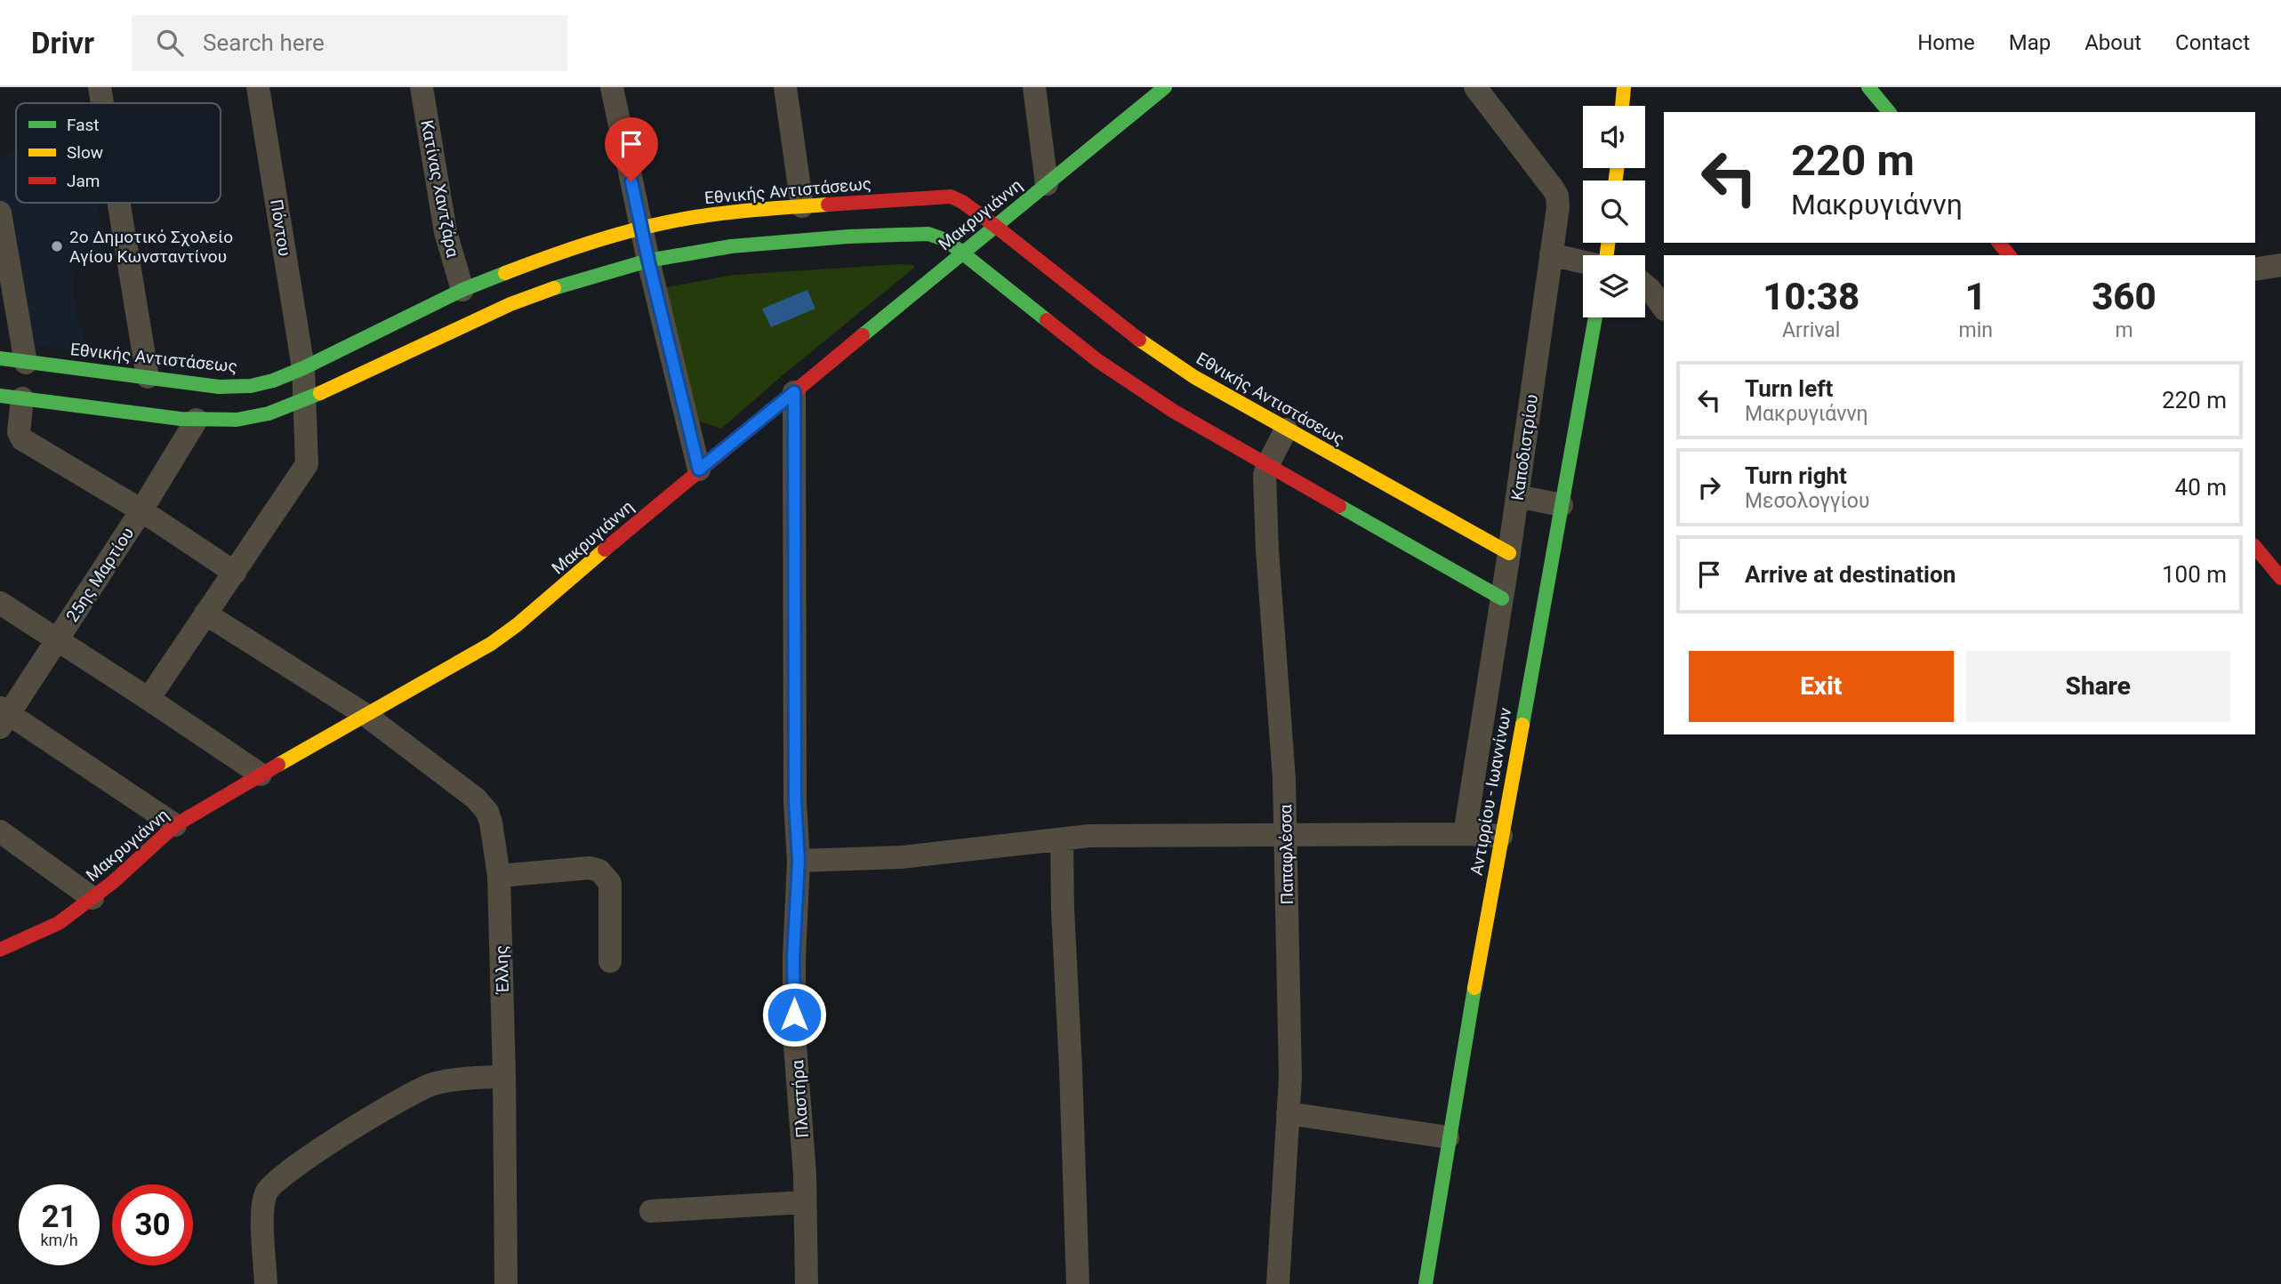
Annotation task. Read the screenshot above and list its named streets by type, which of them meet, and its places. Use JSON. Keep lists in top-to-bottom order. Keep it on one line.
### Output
{"streets":{"main road":["Εθνικής Αντιστάσεως","Μακρυγιάννη","Αντιρρίου - Ιωαννίνων"],"street":["Κατίνας Χαντζάρα","Πόντου","Καποδιστρίου","25ης Μαρτίου","Παπαφλέσσα","Έλλης","Πλαστήρα"]},"crossings":[["Κατίνας Χαντζάρα","Εθνικής Αντιστάσεως"],["Εθνικής Αντιστάσεως","Μακρυγιάννη"],["Εθνικής Αντιστάσεως","Πόντου"],["Εθνικής Αντιστάσεως","Καποδιστρίου"],["Εθνικής Αντιστάσεως","Παπαφλέσσα"],["Μακρυγιάννη","Έλλης"],["Μακρυγιάννη","Πλαστήρα"],["Πόντου","Έλλης"]],"places":["2ο Δημοτικό Σχολείο Αγίου Κωνσταντίνου"],"legend":["Fast","Slow","Jam"],"page":{"header":"Drivr","search":"Search here","nav":["Home","Map","About","Contact"],"turn":["220 m","Μακρυγιάννη"],"eta":["10:38","Arrival","1","min","360","m"],"list":[{"name":"Turn left","note":"Μακρυγιάννη","value":"220 m"},{"name":"Turn right","note":"Μεσολογγίου","value":"40 m"},{"name":"Arrive at destination","value":"100 m"}],"buttons":["Exit","Share"],"speed":"21 km/h","limit":"30"}}
